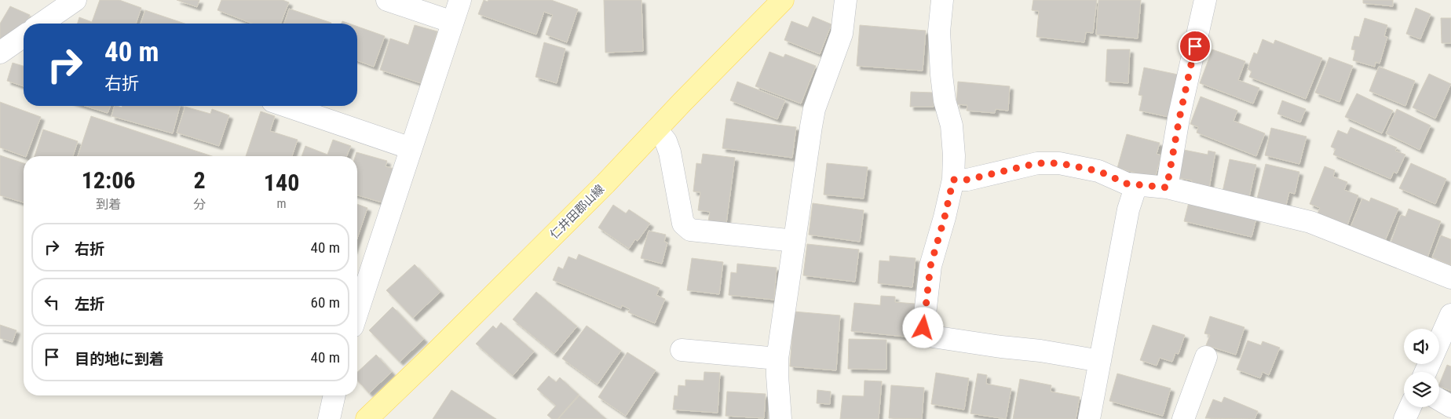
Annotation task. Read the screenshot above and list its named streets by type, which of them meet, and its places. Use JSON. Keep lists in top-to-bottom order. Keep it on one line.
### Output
{"streets":{"main road":["仁井田郡山線"]},"page":{"turn":["40 m","右折"],"eta":["12:06","到着","2","分","140","m"],"list":[{"name":"右折","value":"40 m"},{"name":"左折","value":"60 m"},{"name":"目的地に到着","value":"40 m"}]}}
